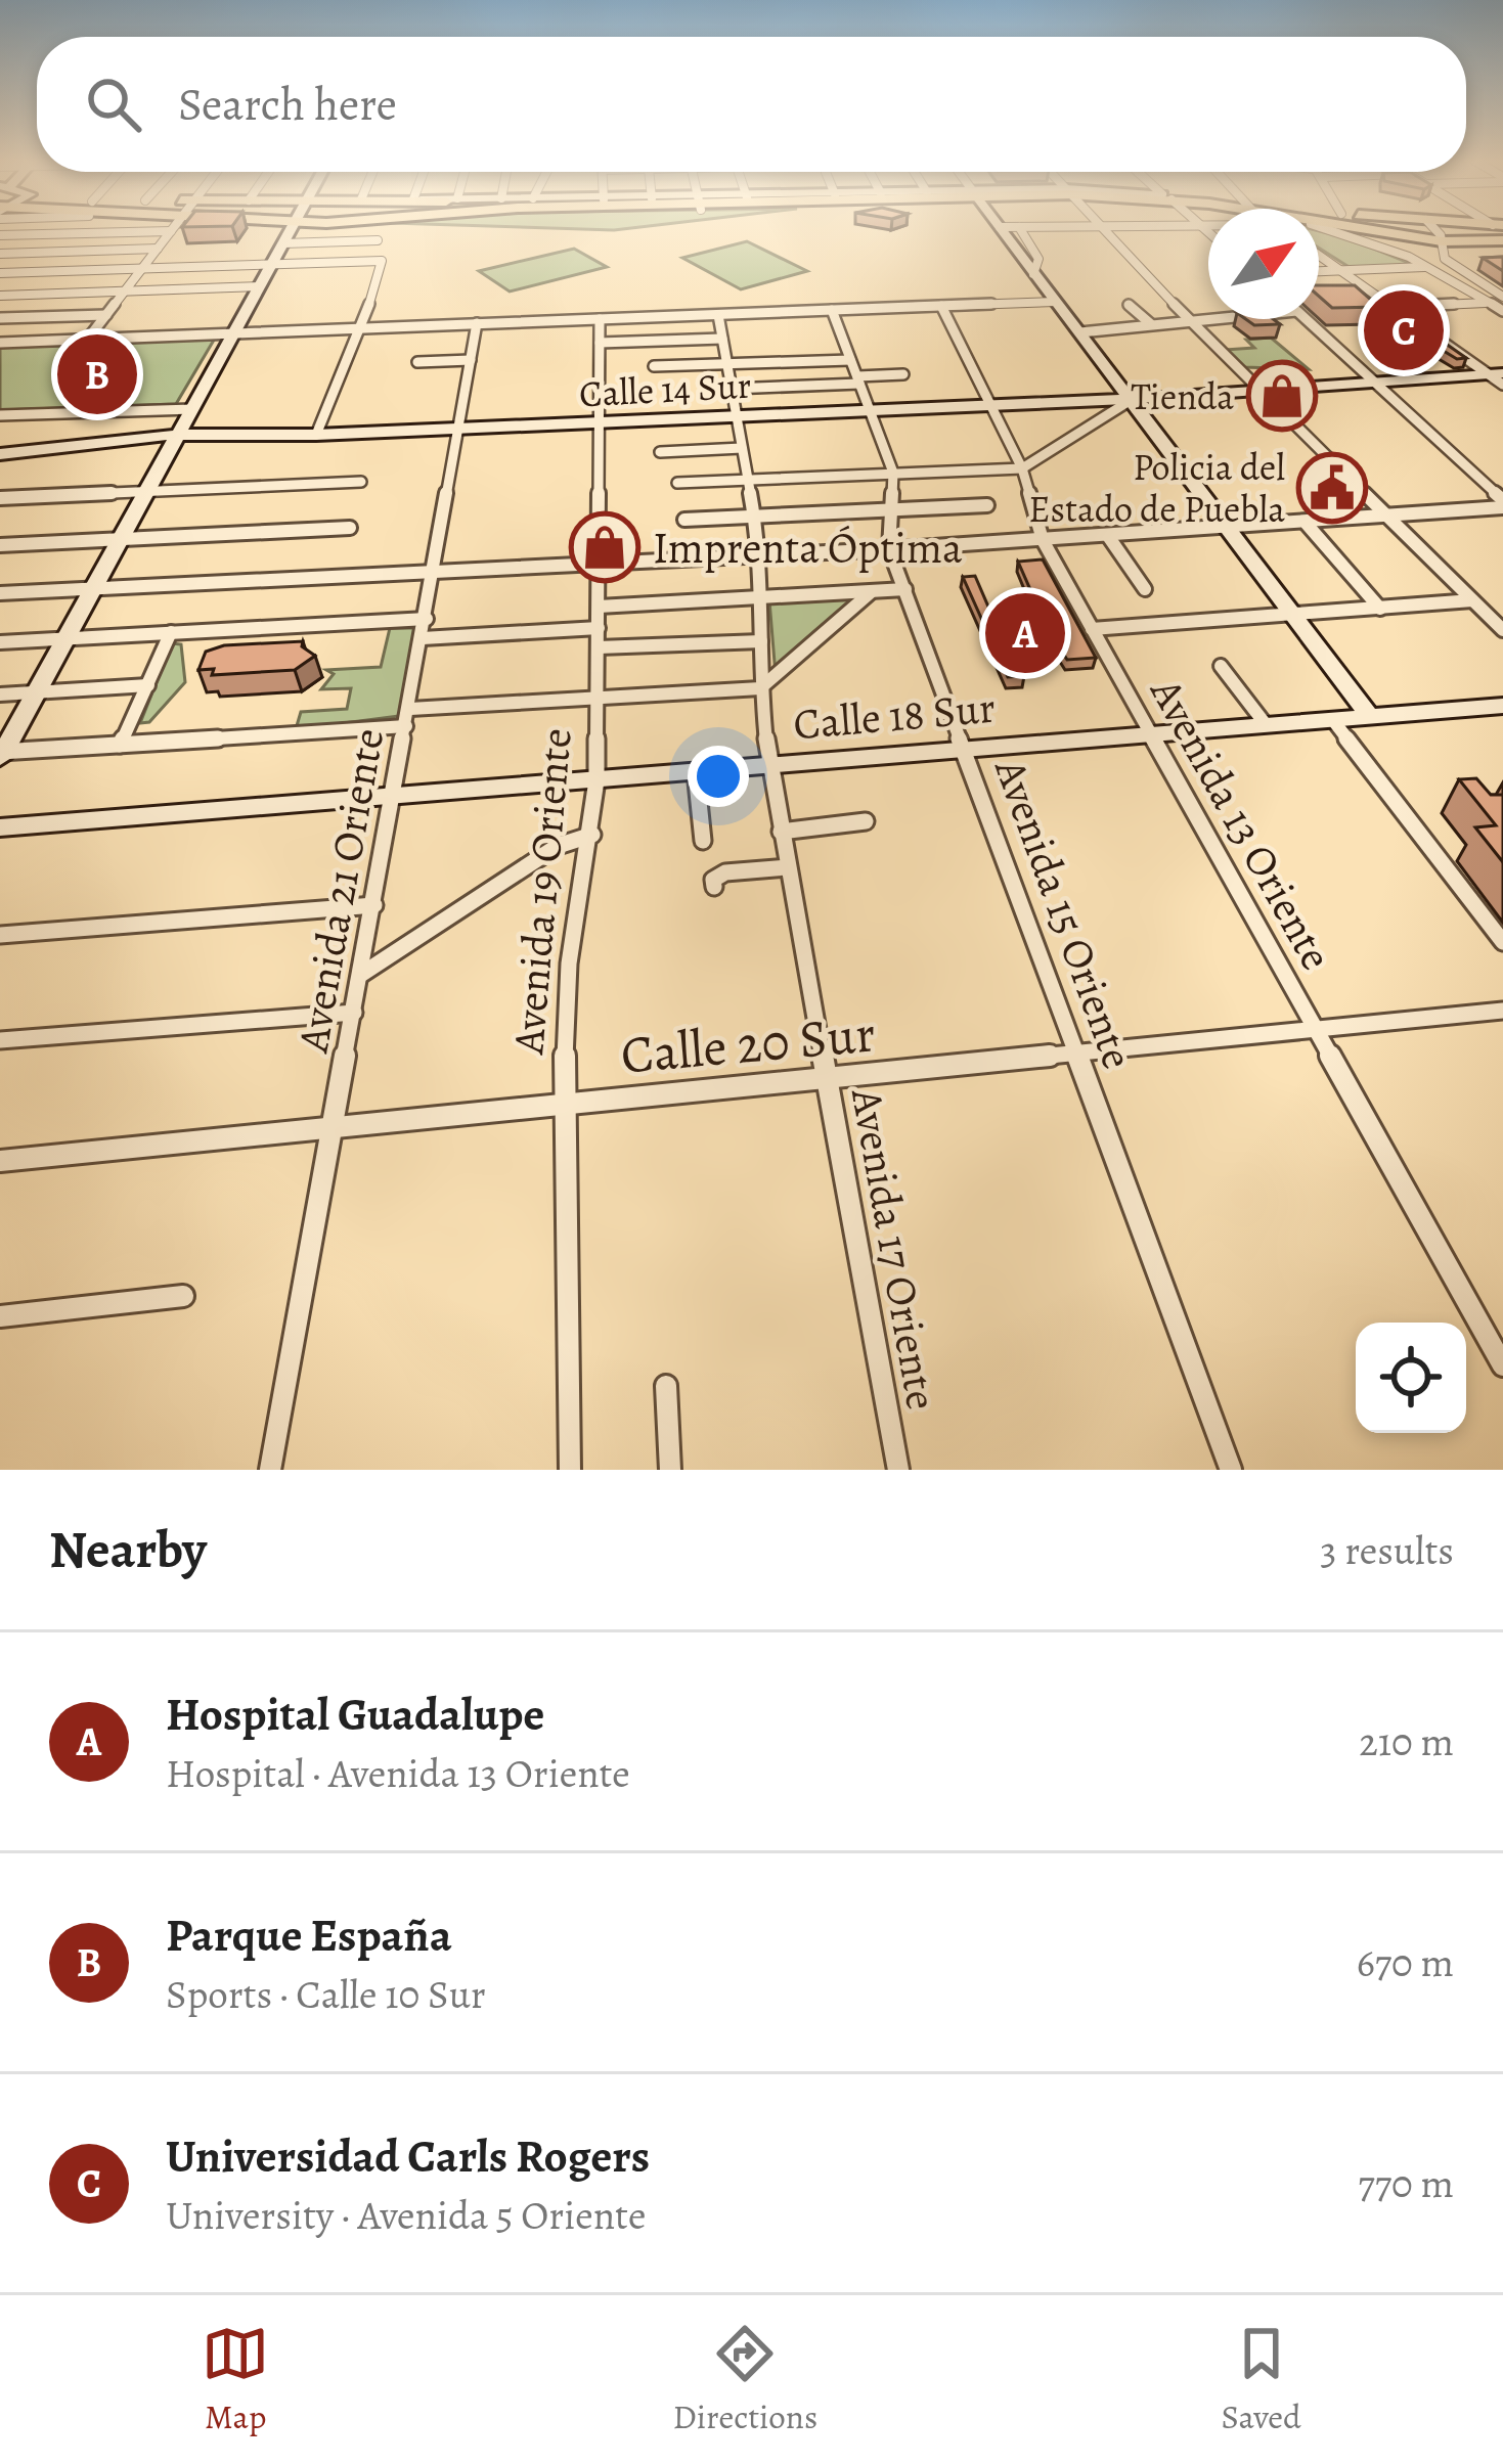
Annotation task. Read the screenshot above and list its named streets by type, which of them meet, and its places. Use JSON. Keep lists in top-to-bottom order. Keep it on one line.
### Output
{"streets":{"main road":["Calle 14 Sur","Calle 18 Sur"],"street":["Avenida 13 Oriente","Avenida 21 Oriente","Avenida 19 Oriente","Avenida 15 Oriente","Calle 20 Sur","Avenida 17 Oriente"]},"crossings":[["Calle 14 Sur","Avenida 13 Oriente"],["Calle 14 Sur","Avenida 21 Oriente"],["Calle 14 Sur","Avenida 19 Oriente"],["Calle 14 Sur","Avenida 15 Oriente"],["Calle 14 Sur","Avenida 17 Oriente"],["Calle 18 Sur","Avenida 13 Oriente"],["Calle 18 Sur","Avenida 21 Oriente"],["Calle 18 Sur","Avenida 19 Oriente"],["Calle 18 Sur","Avenida 15 Oriente"],["Calle 18 Sur","Avenida 17 Oriente"],["Avenida 13 Oriente","Calle 20 Sur"],["Avenida 21 Oriente","Calle 20 Sur"],["Avenida 19 Oriente","Calle 20 Sur"],["Avenida 15 Oriente","Calle 20 Sur"],["Calle 20 Sur","Avenida 17 Oriente"]],"places":{"shop":["Tienda","Imprenta Óptima"],"public building":["Policia del Estado de Puebla"]},"north":"top right","page":{"search":"Search here","pins":["C","B","A"],"heading":["Nearby","3 results"],"list":[{"mark":"A","name":"Hospital Guadalupe","note":"Hospital · Avenida 13 Oriente","value":"210 m"},{"mark":"B","name":"Parque España","note":"Sports · Calle 10 Sur","value":"670 m"},{"mark":"C","name":"Universidad Carls Rogers","note":"University · Avenida 5 Oriente","value":"770 m"}],"nav":["Map","Directions","Saved"]}}
